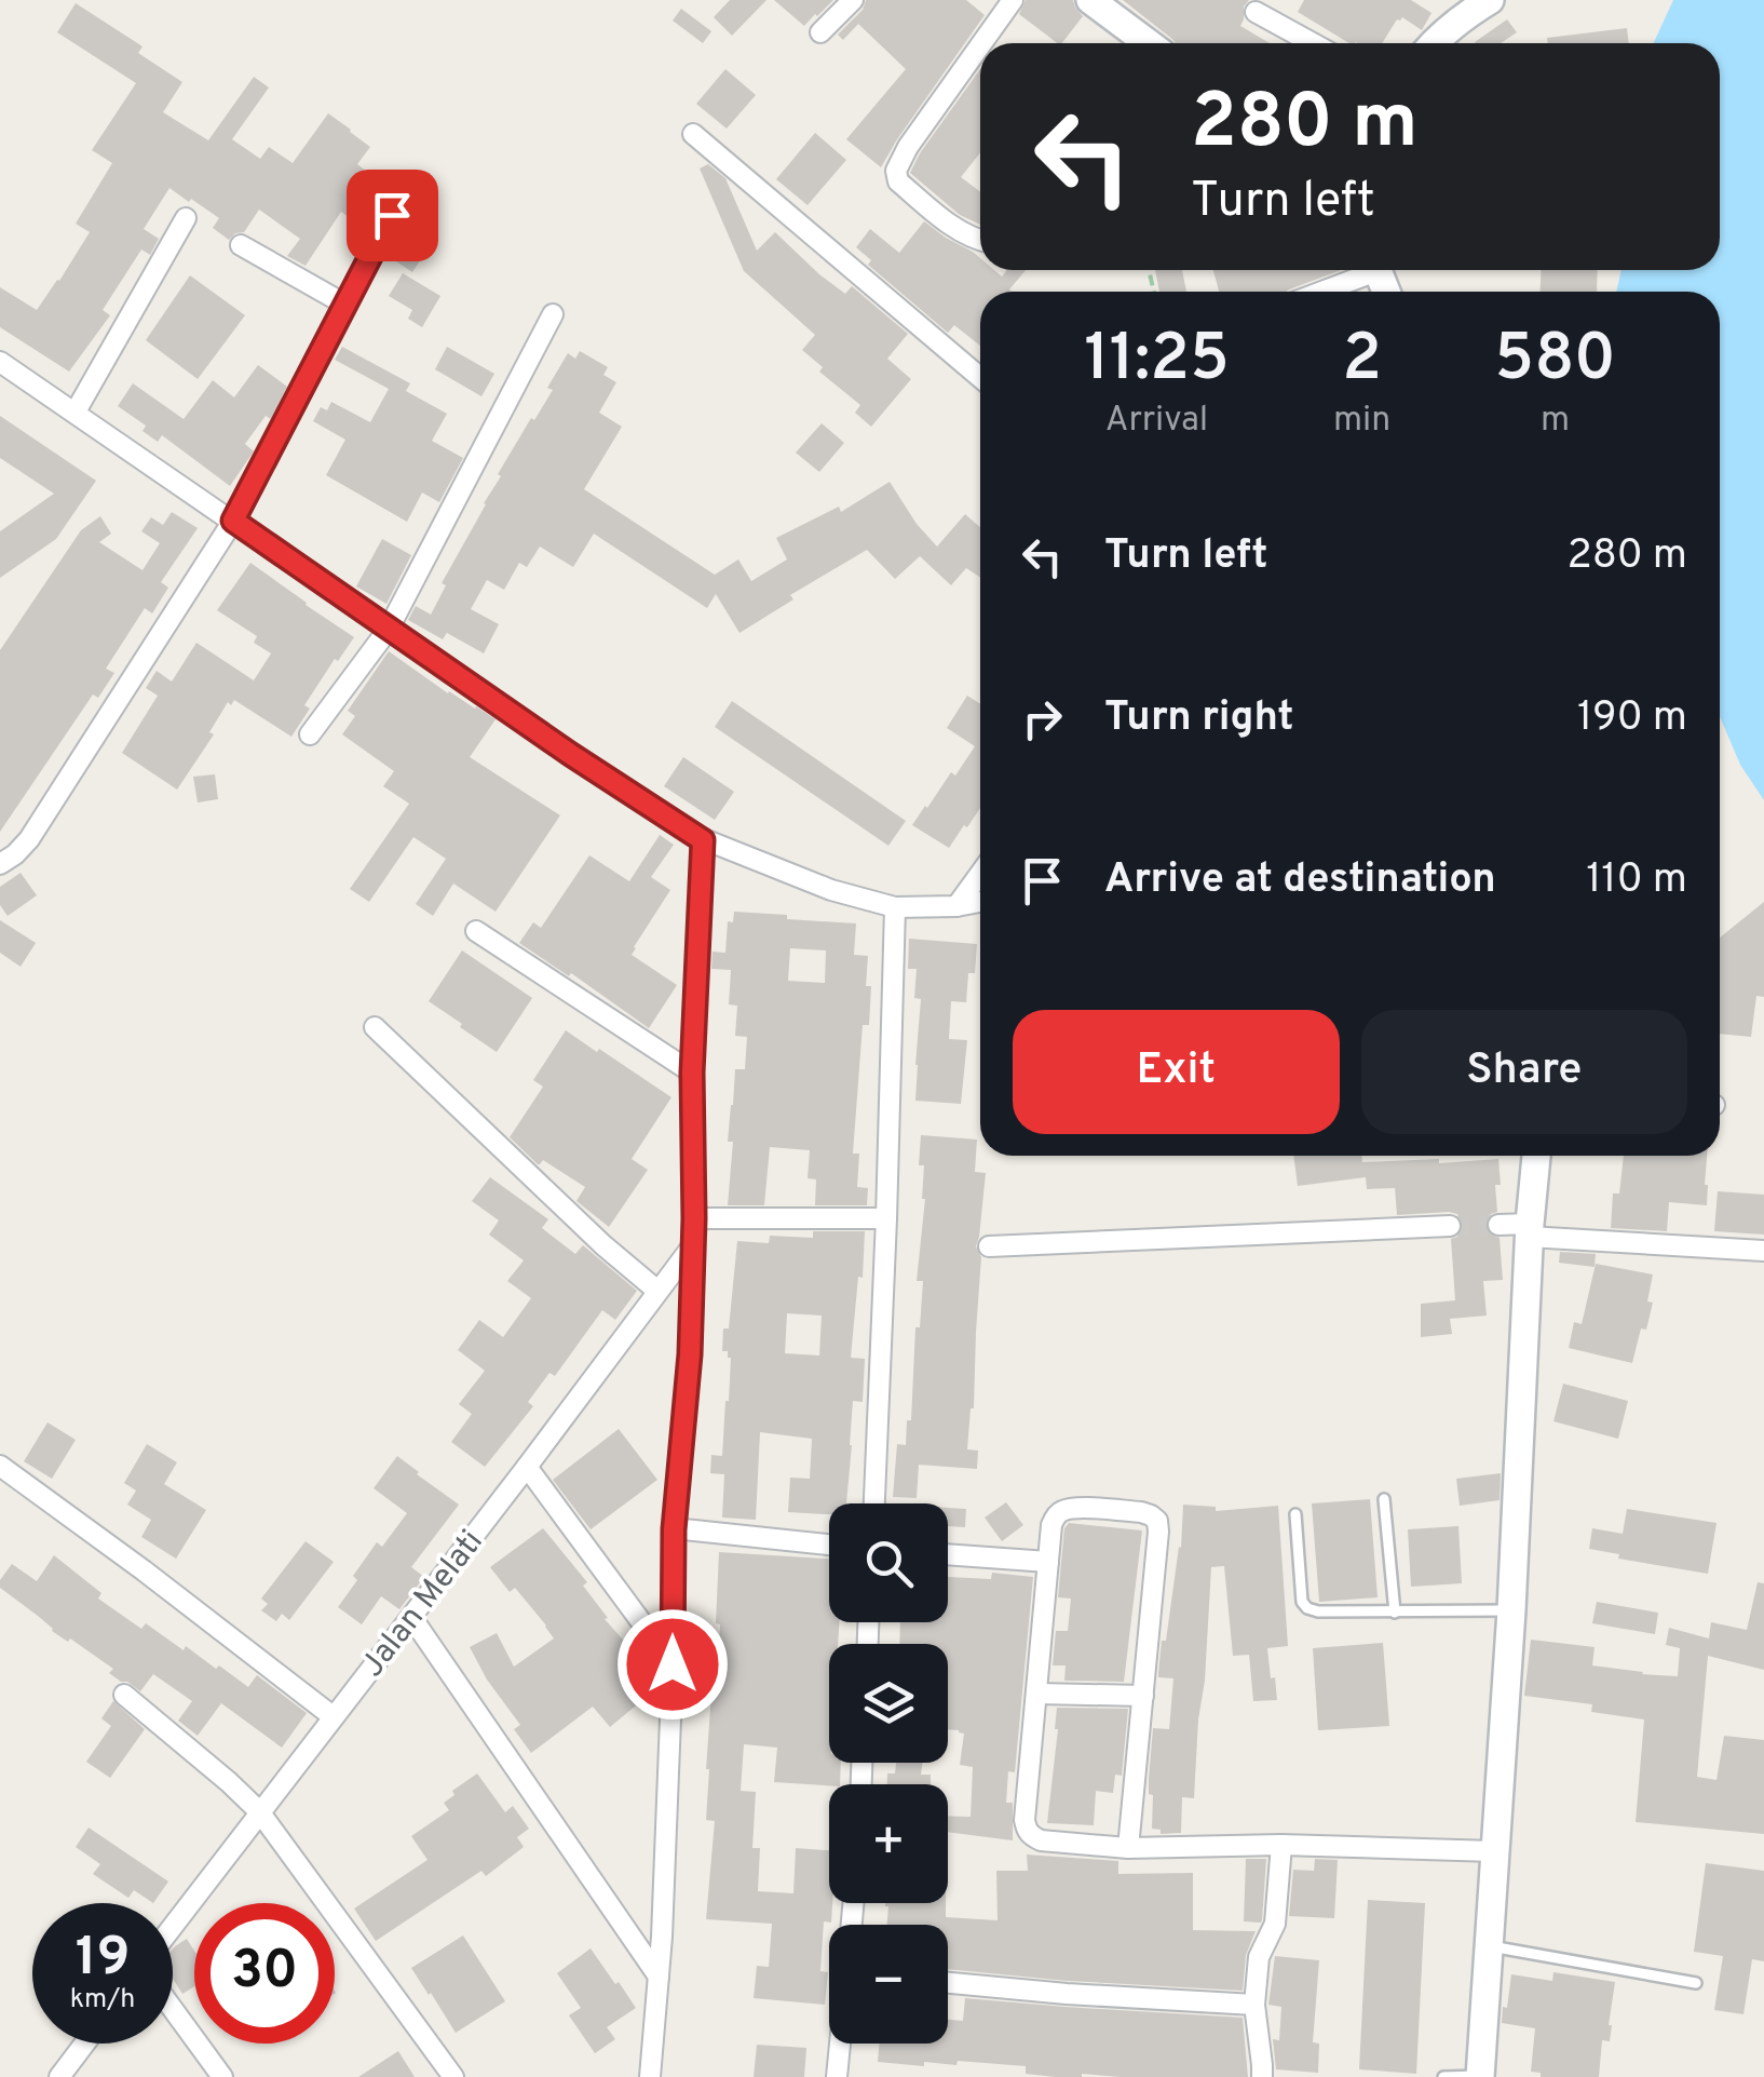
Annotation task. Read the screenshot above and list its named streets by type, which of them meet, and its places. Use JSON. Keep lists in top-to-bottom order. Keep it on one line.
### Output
{"streets":{"street":["Jalan Melati"]},"page":{"turn":["280 m","Turn left"],"eta":["11:25","Arrival","2","min","580","m"],"list":[{"name":"Turn left","value":"280 m"},{"name":"Turn right","value":"190 m"},{"name":"Arrive at destination","value":"110 m"}],"buttons":["Exit","Share"],"map_buttons":["+","−"],"speed":"19 km/h","limit":"30"}}
